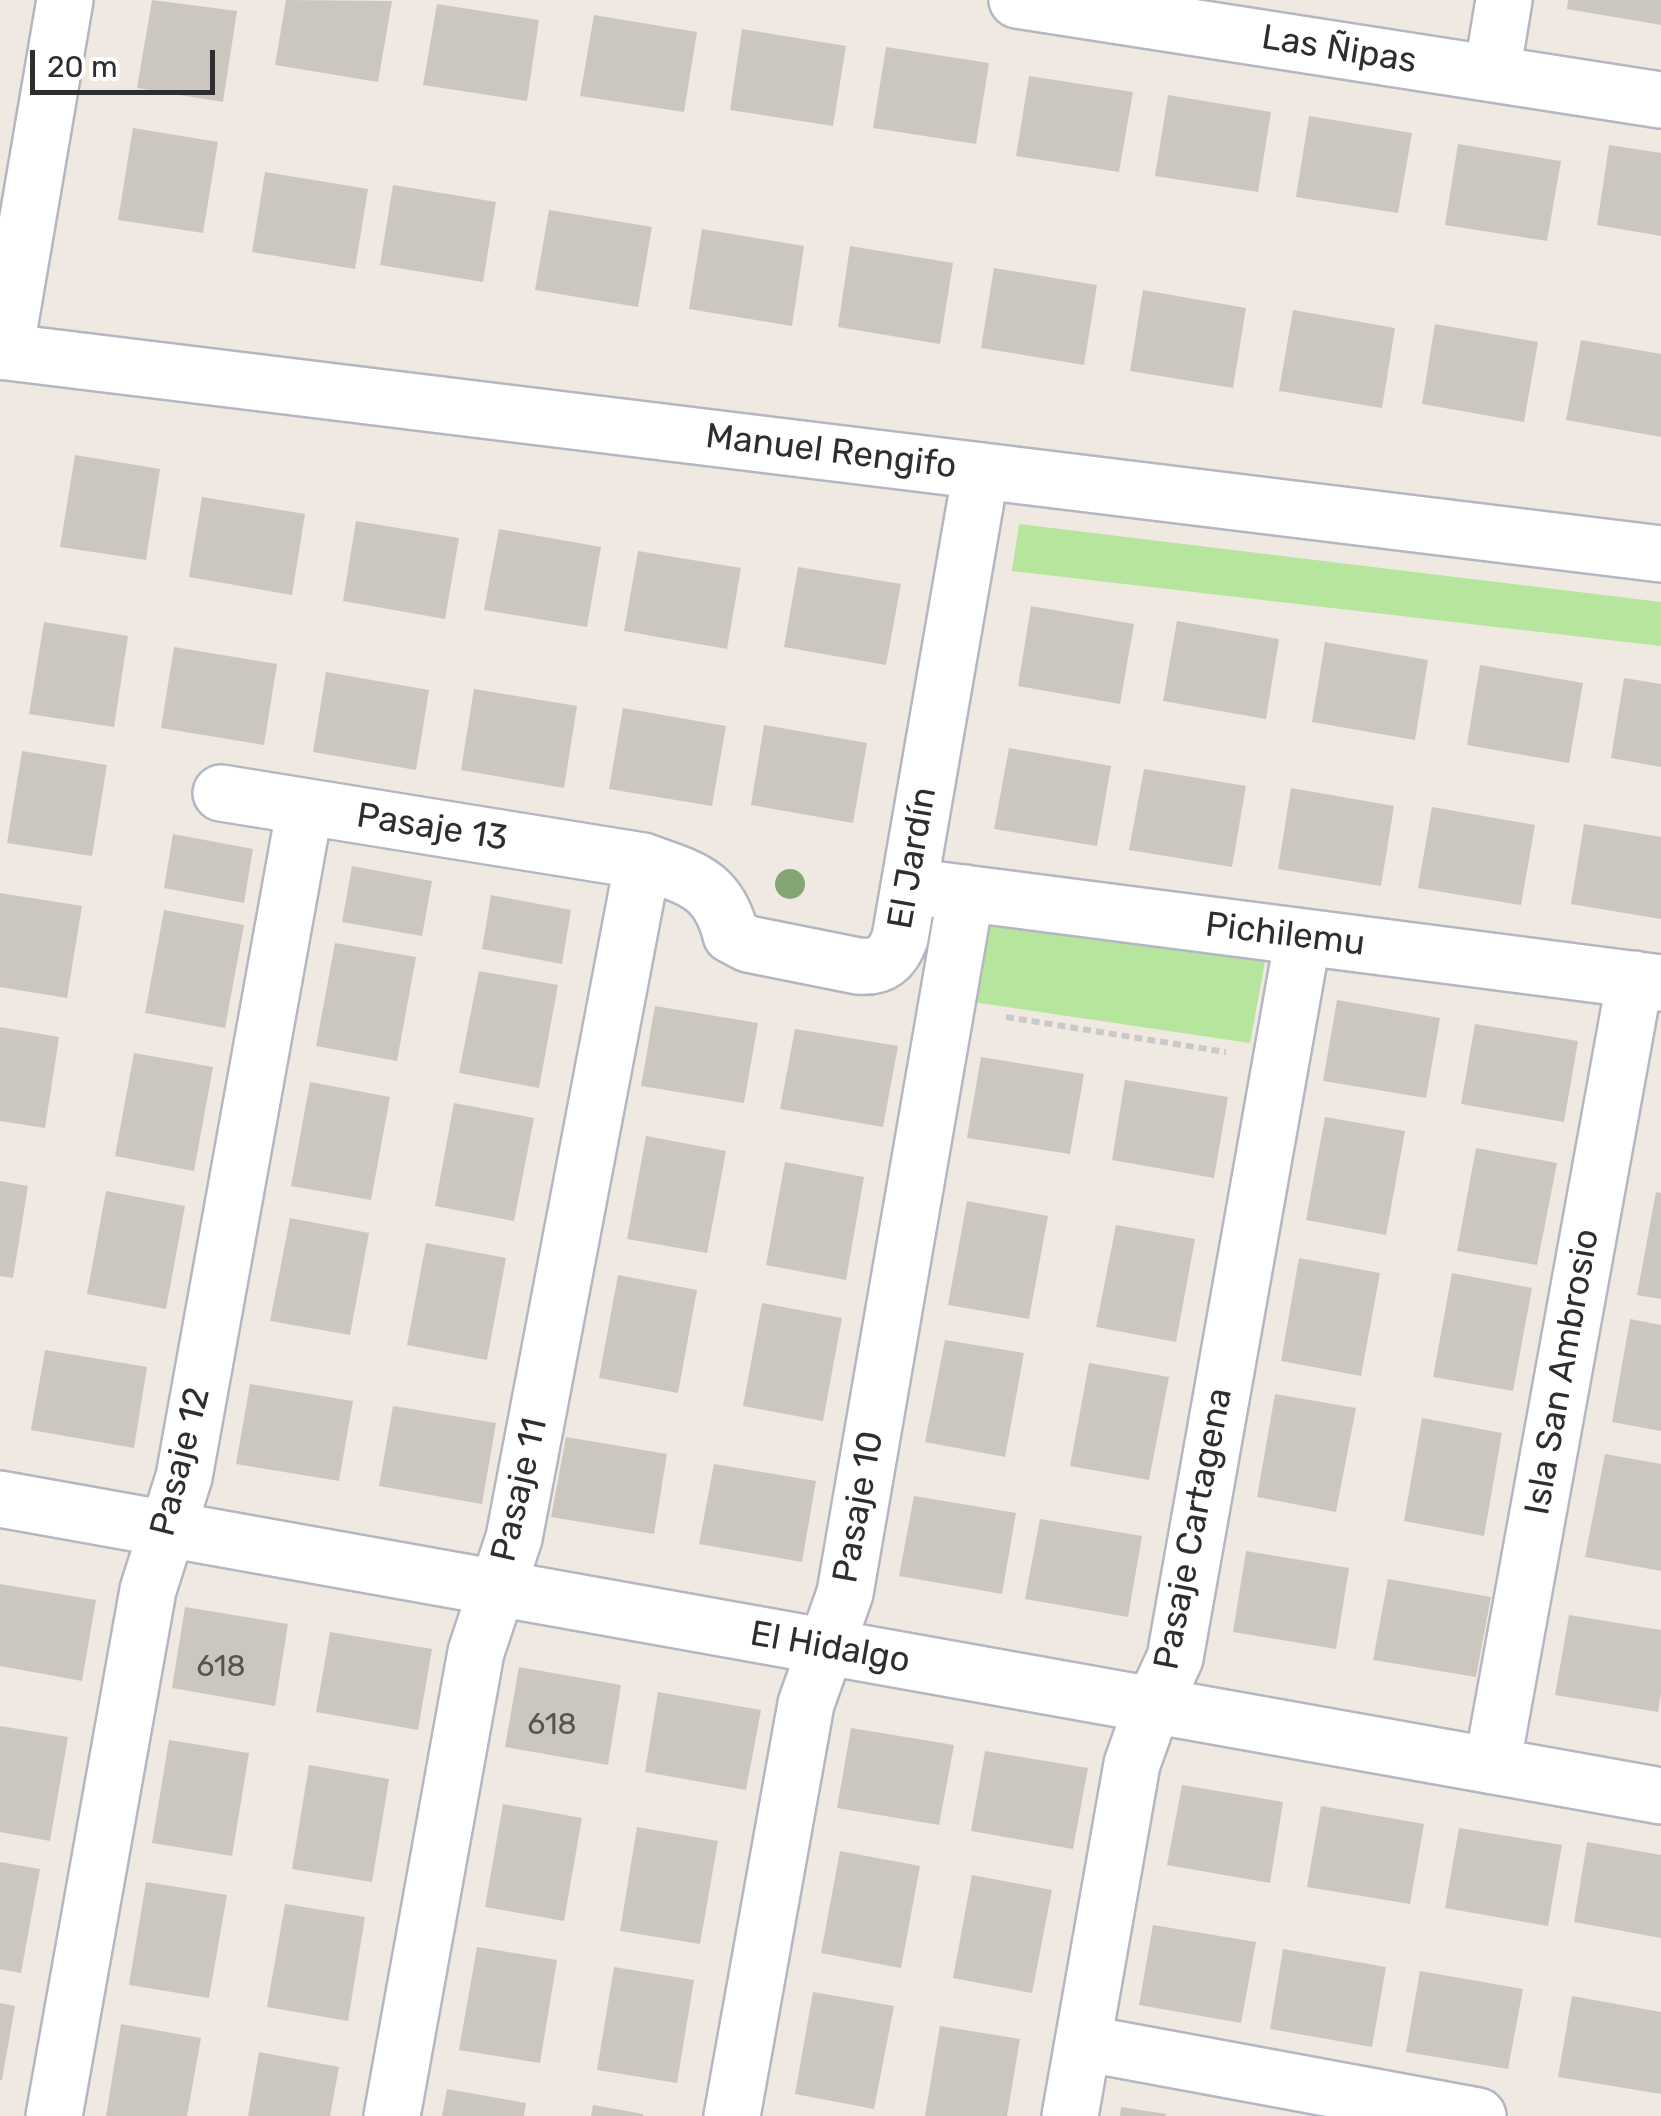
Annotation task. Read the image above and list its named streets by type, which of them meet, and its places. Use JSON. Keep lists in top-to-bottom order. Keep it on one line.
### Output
{"streets":{"street":["Las Ñipas","Manuel Rengifo","Pasaje 13","El Jardín","Pichilemu","Isla San Ambrosio","Pasaje 12","Pasaje 11","Pasaje 10","Pasaje Cartagena","El Hidalgo"]},"crossings":[["Manuel Rengifo","El Jardín"],["Pasaje 13","El Jardín"],["Pasaje 13","Pasaje 12"],["Pasaje 13","Pasaje 11"],["El Jardín","Pichilemu"],["El Jardín","Pasaje 11"],["Pichilemu","Isla San Ambrosio"],["Pichilemu","Pasaje 10"],["Pichilemu","Pasaje Cartagena"],["Isla San Ambrosio","El Hidalgo"],["Pasaje 12","El Hidalgo"],["Pasaje 11","El Hidalgo"],["Pasaje 10","El Hidalgo"],["Pasaje Cartagena","El Hidalgo"]],"house_numbers":["618","618"],"scale_bar":"20 m"}
